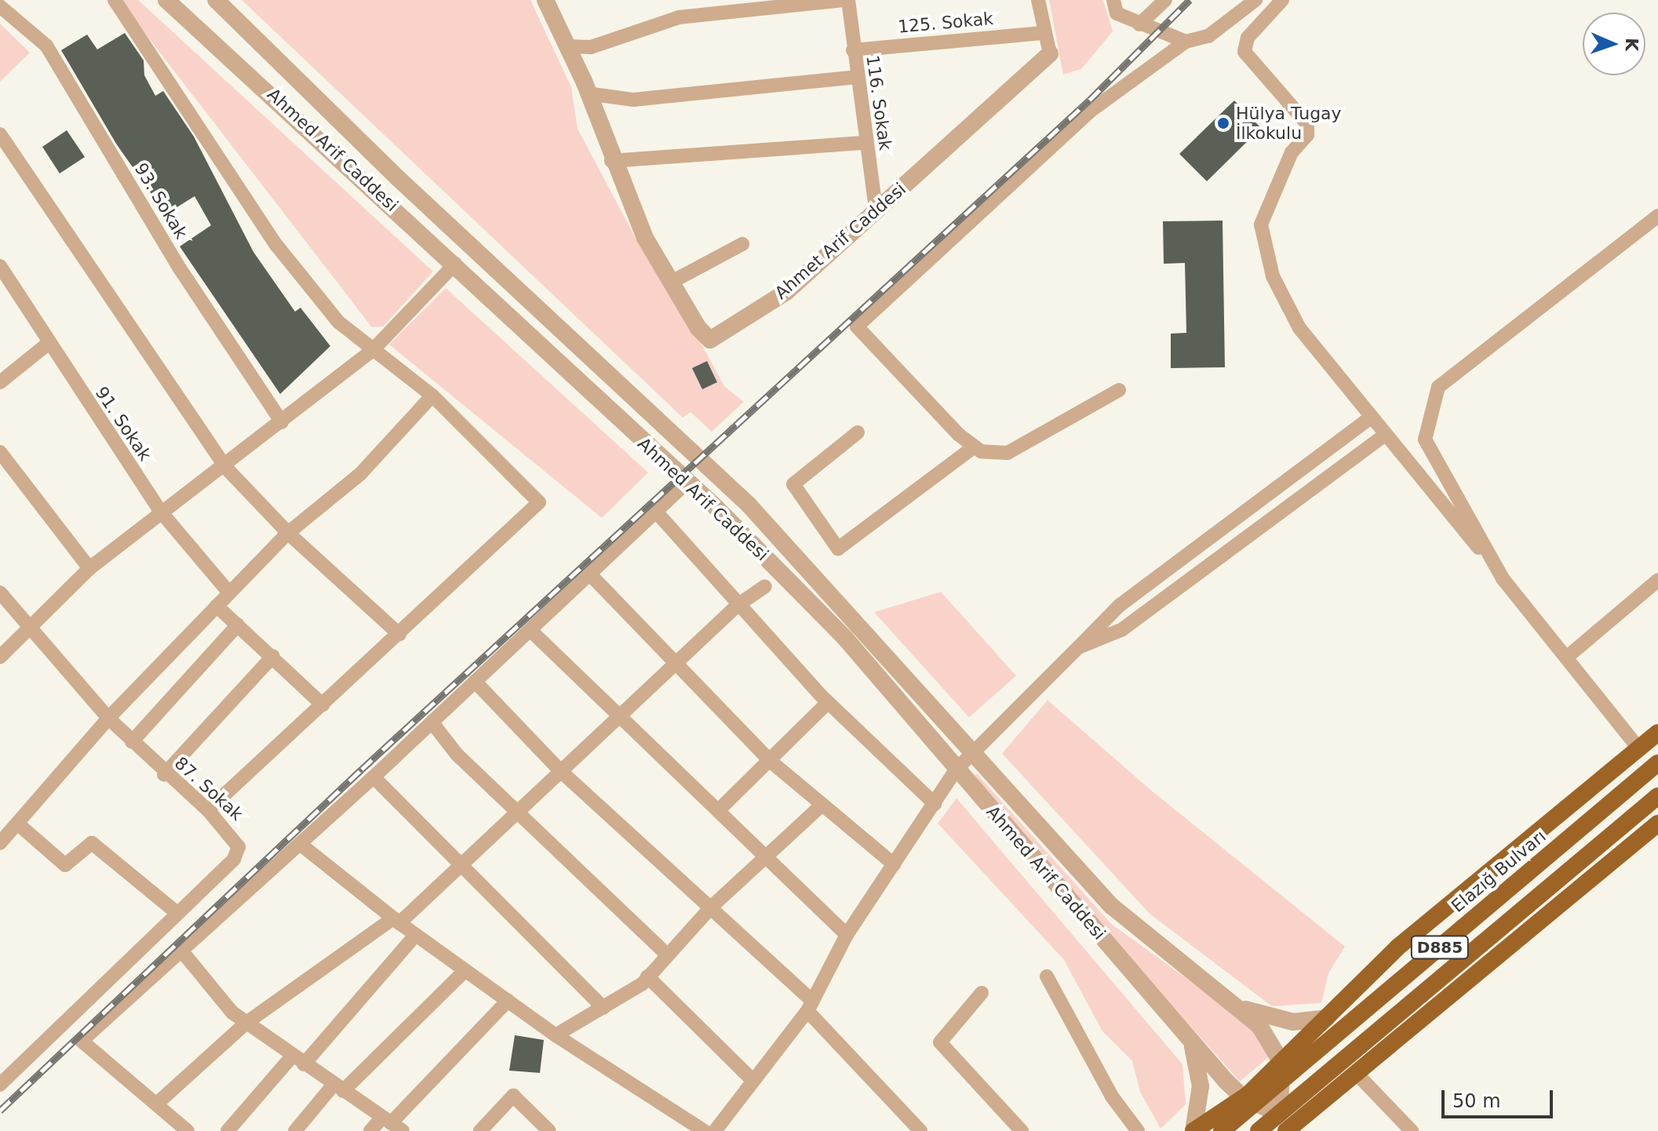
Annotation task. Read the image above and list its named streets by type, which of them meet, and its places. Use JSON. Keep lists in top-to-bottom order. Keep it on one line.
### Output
{"streets":{"highway":["Elazığ Bulvarı","D885"],"street":["125. Sokak","116. Sokak","Ahmed Arif Caddesi","93. Sokak","Ahmet Arif Caddesi","91. Sokak","87. Sokak"]},"crossings":[["125. Sokak","116. Sokak"],["116. Sokak","Ahmet Arif Caddesi"],["Ahmed Arif Caddesi","Elazığ Bulvarı"],["Ahmed Arif Caddesi","D885"]],"places":["Hülya Tugay İlkokulu"],"scale_bar":"50 m","north":"right"}
